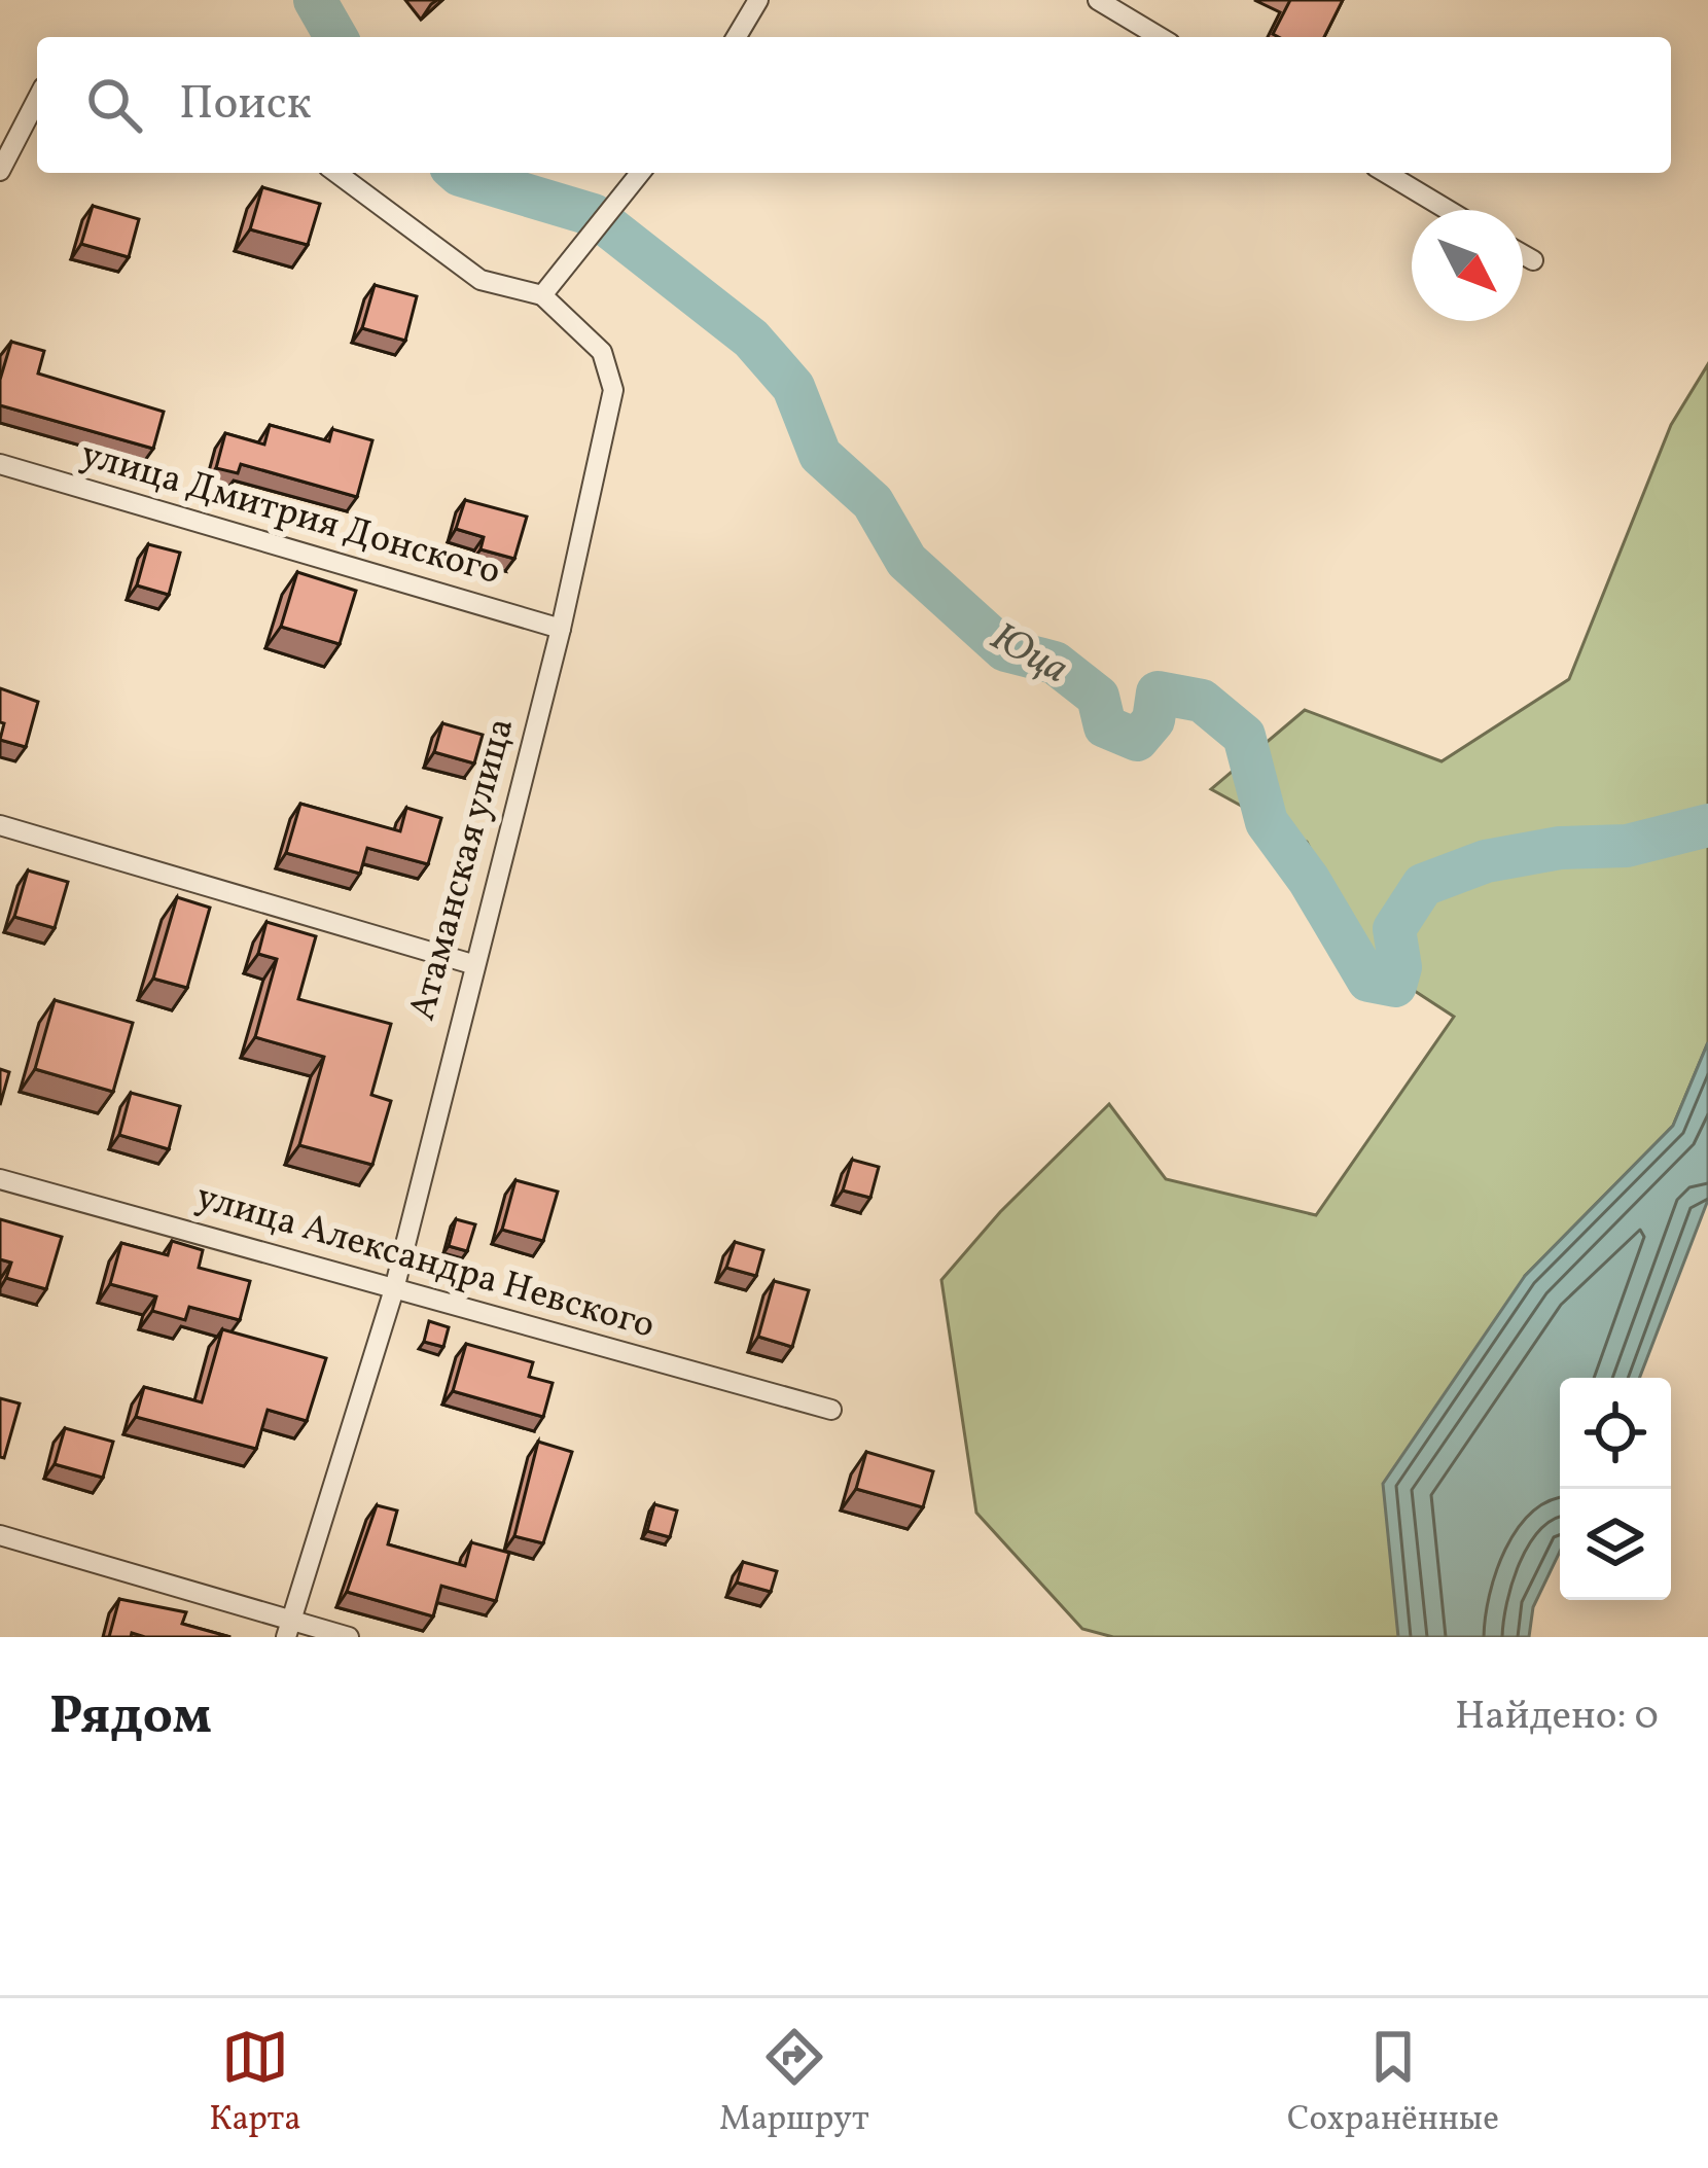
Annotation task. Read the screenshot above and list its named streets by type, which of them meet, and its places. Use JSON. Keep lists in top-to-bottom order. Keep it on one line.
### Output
{"streets":{"street":["улица Дмитрия Донского","Атаманская улица","улица Александра Невского"]},"crossings":[["улица Дмитрия Донского","Атаманская улица"],["Атаманская улица","улица Александра Невского"]],"water":["Юца"],"north":"bottom right","page":{"search":"Поиск","heading":["Рядом","Найдено: 0"],"nav":["Карта","Маршрут","Сохранённые"]}}
